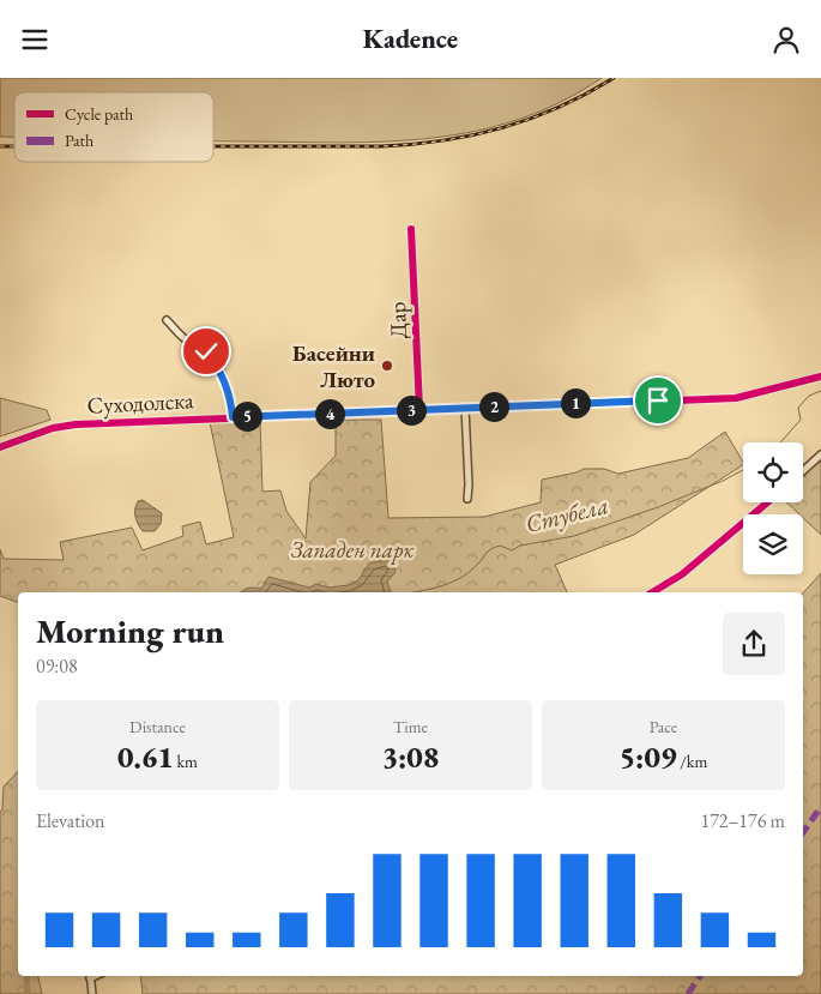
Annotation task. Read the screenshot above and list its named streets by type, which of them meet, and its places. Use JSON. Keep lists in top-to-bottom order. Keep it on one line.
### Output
{"streets":{"street":["Дар","Суходолска"]},"crossings":[["Дар","Суходолска"]],"water":["Стубела"],"parks":["Западен парк"],"places":["Басейни Люто"],"legend":["Cycle path","Path"],"page":{"header":"Kadence","pins":["1","2","3","4","5"],"heading":["Morning run","09:08"],"stats":[["Distance","0.61 km"],["Time","3:08"],["Pace","5:09 /km"]],"chart":["Elevation","172–176 m"]}}
